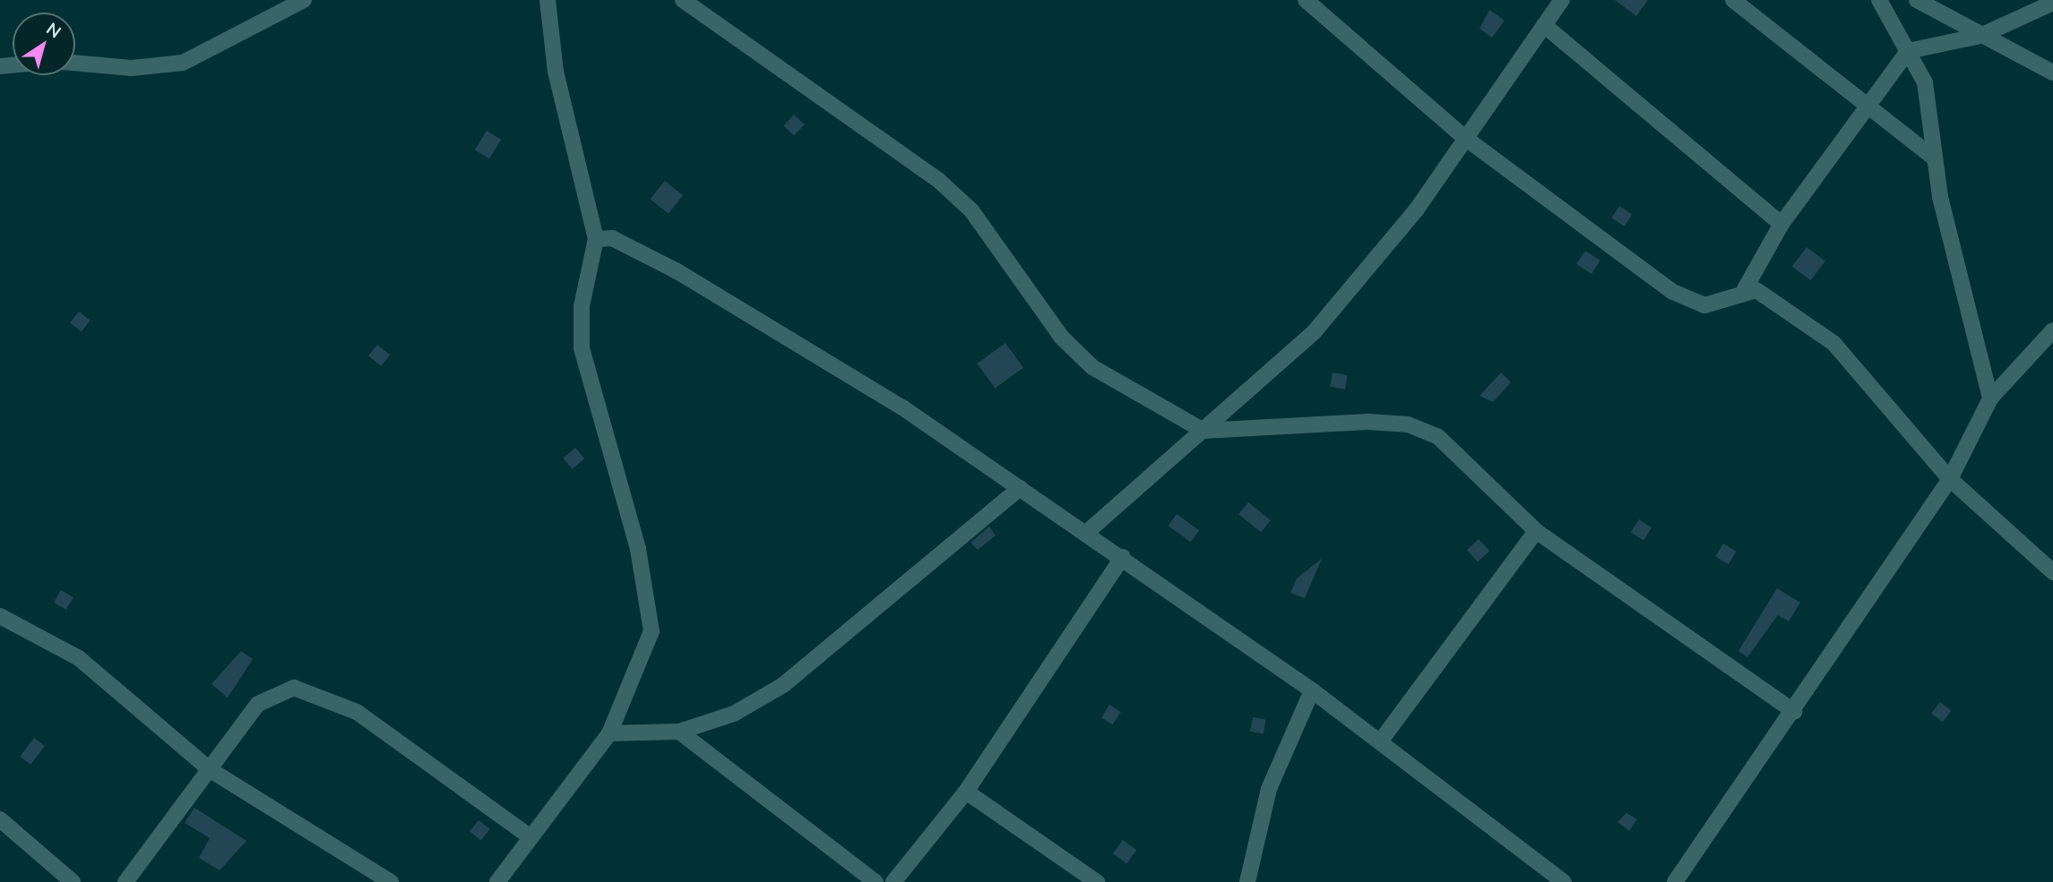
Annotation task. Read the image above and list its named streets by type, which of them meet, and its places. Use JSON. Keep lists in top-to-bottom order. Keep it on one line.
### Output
{"north":"top right"}
